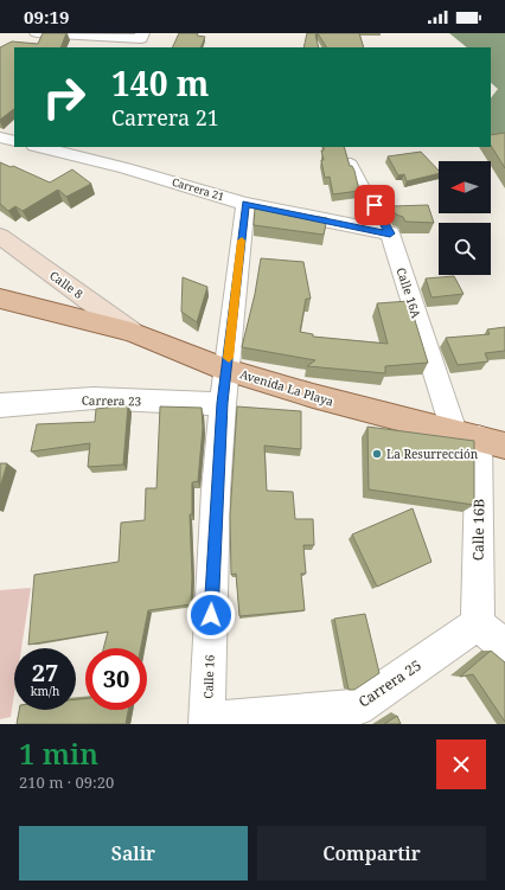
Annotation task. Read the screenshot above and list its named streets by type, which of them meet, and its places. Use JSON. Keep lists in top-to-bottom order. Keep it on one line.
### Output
{"streets":{"main road":["Calle 8","Avenida La Playa"],"street":["Carrera 21","Calle 16A","Carrera 23","Calle 16B","Calle 16","Carrera 25"]},"crossings":[["Carrera 21","Calle 16A"],["Carrera 21","Calle 16"],["Calle 8","Avenida La Playa"],["Calle 16A","Avenida La Playa"],["Calle 16A","Calle 16B"],["Avenida La Playa","Calle 16B"],["Avenida La Playa","Calle 16"],["Carrera 23","Calle 16"],["Calle 16B","Carrera 25"],["Calle 16","Carrera 25"]],"places":["La Resurrección"],"north":"left","page":{"status":"09:19","turn":["140 m","Carrera 21"],"speed":"27 km/h","limit":"30","heading":["1 min","210 m · 09:20"],"buttons":["Salir","Compartir"]}}
